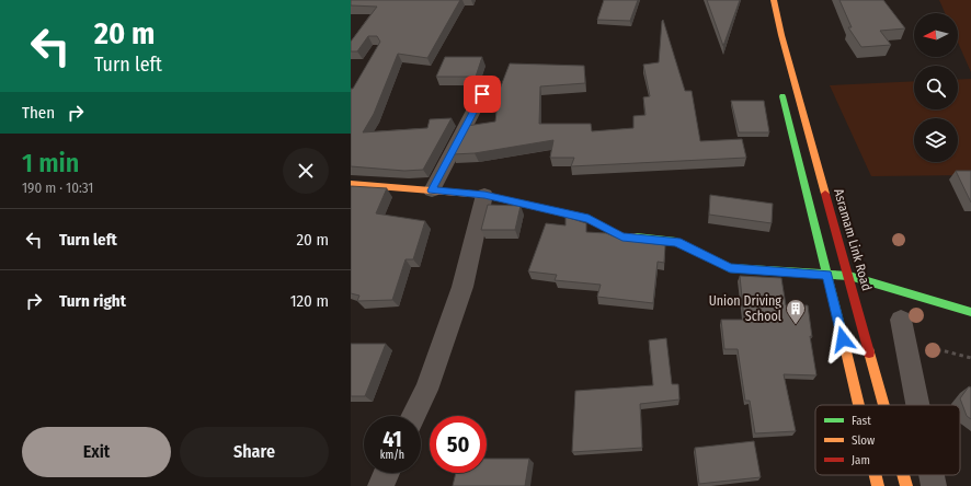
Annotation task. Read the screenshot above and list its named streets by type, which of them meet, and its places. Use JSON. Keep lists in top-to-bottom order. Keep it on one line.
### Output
{"streets":{"main road":["Asramam Link Road"]},"places":{"building":["Union Driving School"]},"legend":["Fast","Slow","Jam"],"north":"left","page":{"turn":["20 m","Turn left"],"then":"Then","heading":["1 min","190 m · 10:31"],"list":[{"name":"Turn left","value":"20 m"},{"name":"Turn right","value":"120 m"}],"speed":"41 km/h","limit":"50","buttons":["Exit","Share"]}}
